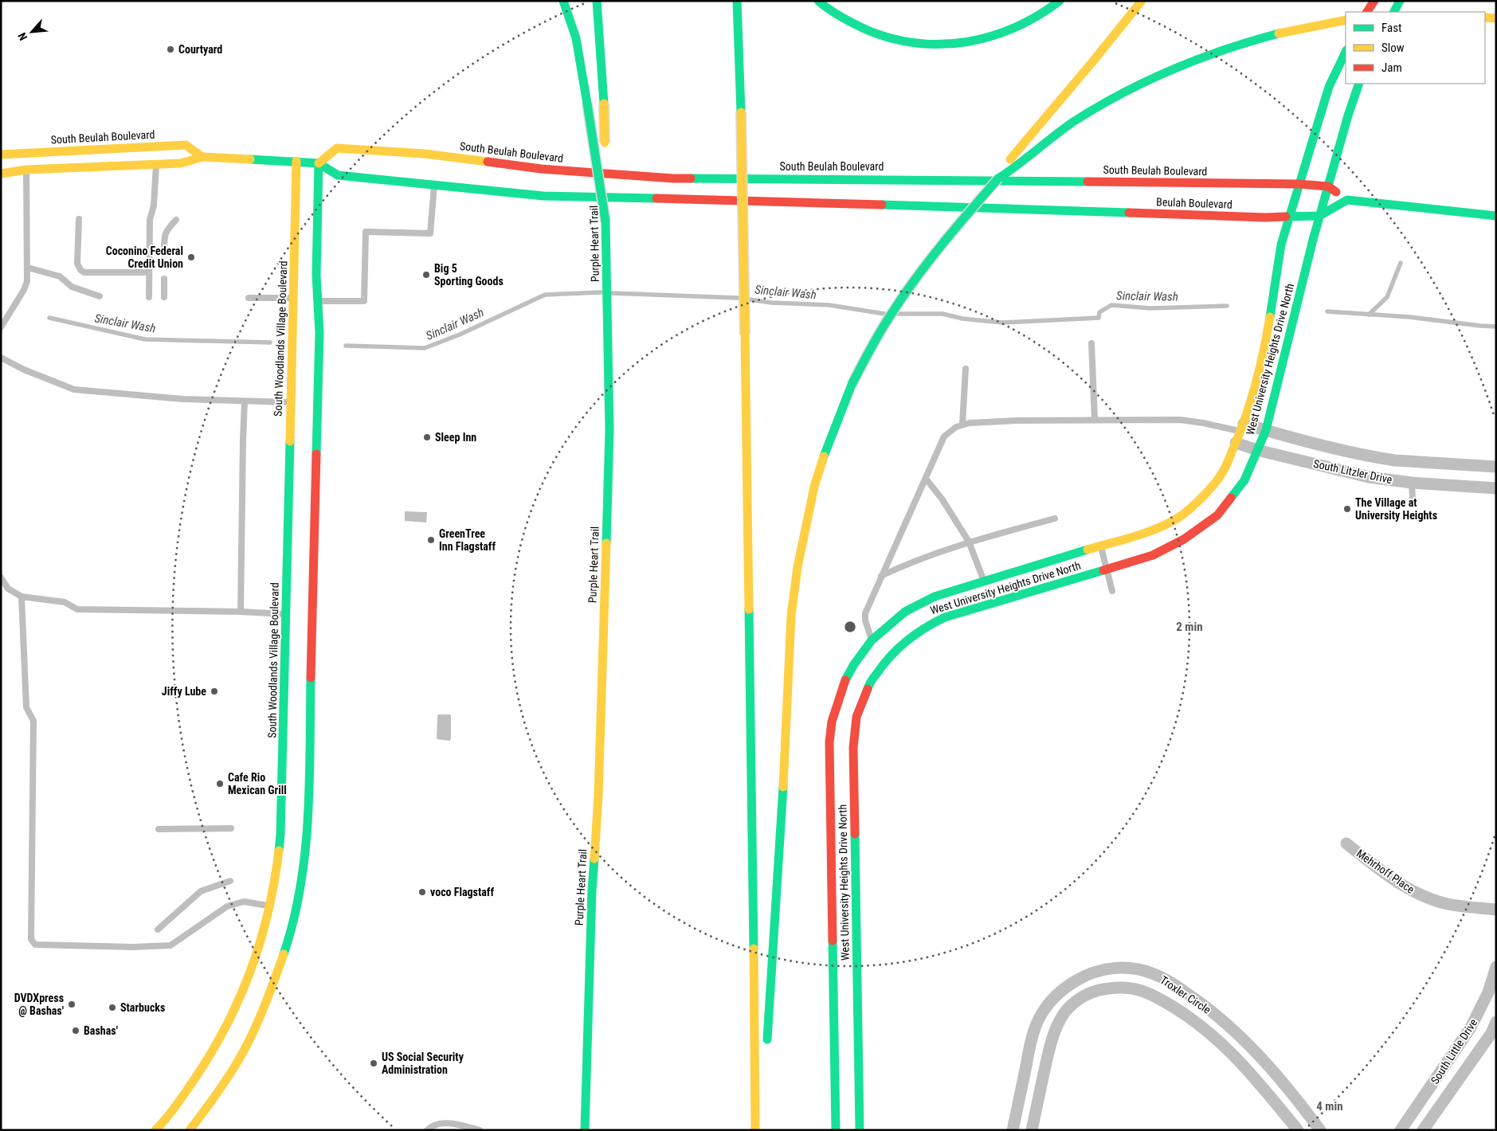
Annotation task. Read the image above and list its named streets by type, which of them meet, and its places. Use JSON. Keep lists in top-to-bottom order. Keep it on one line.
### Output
{"streets":{"main road":["South Beulah Boulevard","Beulah Boulevard","Purple Heart Trail","South Woodlands Village Boulevard","West University Heights Drive North"],"street":["South Litzler Drive","Mehrhoff Place","Troxler Circle","South Little Drive"]},"crossings":[["South Beulah Boulevard","Beulah Boulevard"],["South Beulah Boulevard","South Woodlands Village Boulevard"],["South Beulah Boulevard","West University Heights Drive North"],["Beulah Boulevard","West University Heights Drive North"],["West University Heights Drive North","South Litzler Drive"]],"water":["Sinclair Wash"],"places":["Courtyard","Coconino Federal Credit Union","Big 5 Sporting Goods","Sleep Inn","The Village at University Heights","GreenTree Inn Flagstaff","Jiffy Lube","Cafe Rio Mexican Grill","voco Flagstaff","DVDXpress @ Bashas'","Starbucks","Bashas'","US Social Security Administration"],"legend":["Fast","Slow","Jam"],"north":"bottom left","rings":["2 min","4 min"]}
